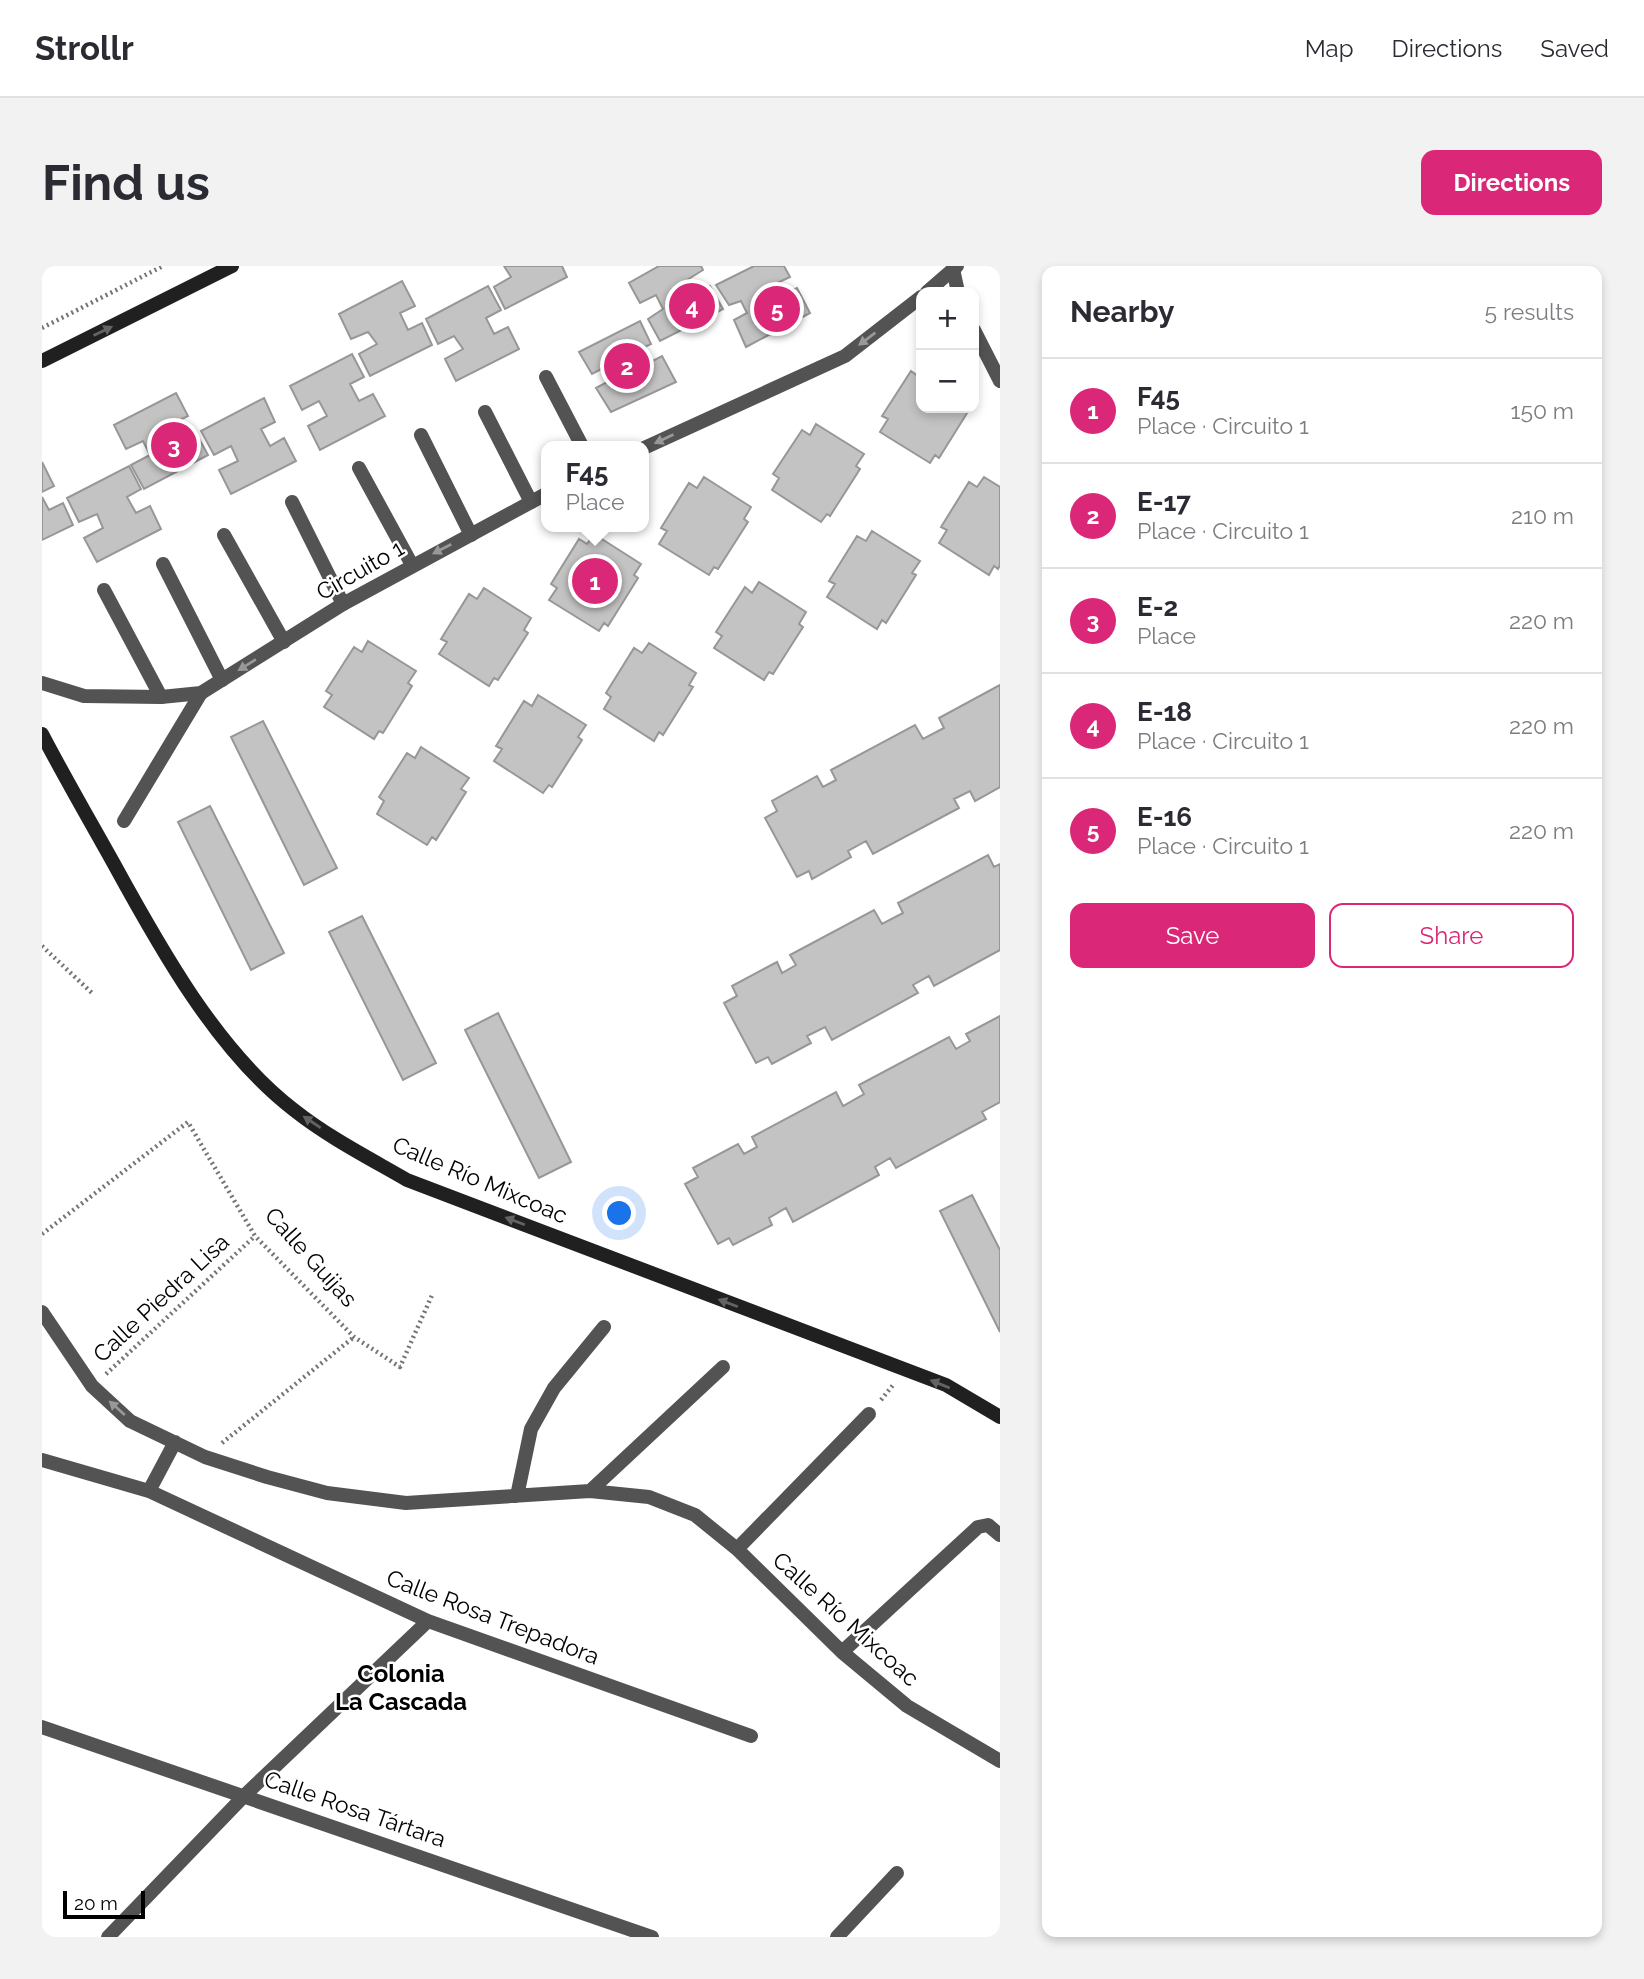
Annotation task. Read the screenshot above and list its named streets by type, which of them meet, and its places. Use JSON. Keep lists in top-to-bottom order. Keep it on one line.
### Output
{"streets":{"street":["Circuito 1","Calle Río Mixcoac","Calle Rosa Trepadora","Calle Rosa Tártara"],"path":["Calle Guijas","Calle Piedra Lisa"]},"crossings":[["Calle Guijas","Calle Piedra Lisa"]],"one_way":["Calle Río Mixcoac"],"districts":["Colonia La Cascada"],"scale_bar":"20 m","page":{"header":"Strollr","nav":["Map","Directions","Saved"],"buttons":["Directions",["Save","Share"]],"title":"Find us","heading":["Nearby","5 results"],"pins":["4","5","2","3","1"],"map_buttons":["+","−"],"list":[{"mark":"1","name":"F45","note":"Place · Circuito 1","value":"150 m"},{"mark":"2","name":"E-17","note":"Place · Circuito 1","value":"210 m"},{"mark":"3","name":"E-2","note":"Place","value":"220 m"},{"mark":"4","name":"E-18","note":"Place · Circuito 1","value":"220 m"},{"mark":"5","name":"E-16","note":"Place · Circuito 1","value":"220 m"}],"popup":["F45","Place"],"scale":"20 m"}}
